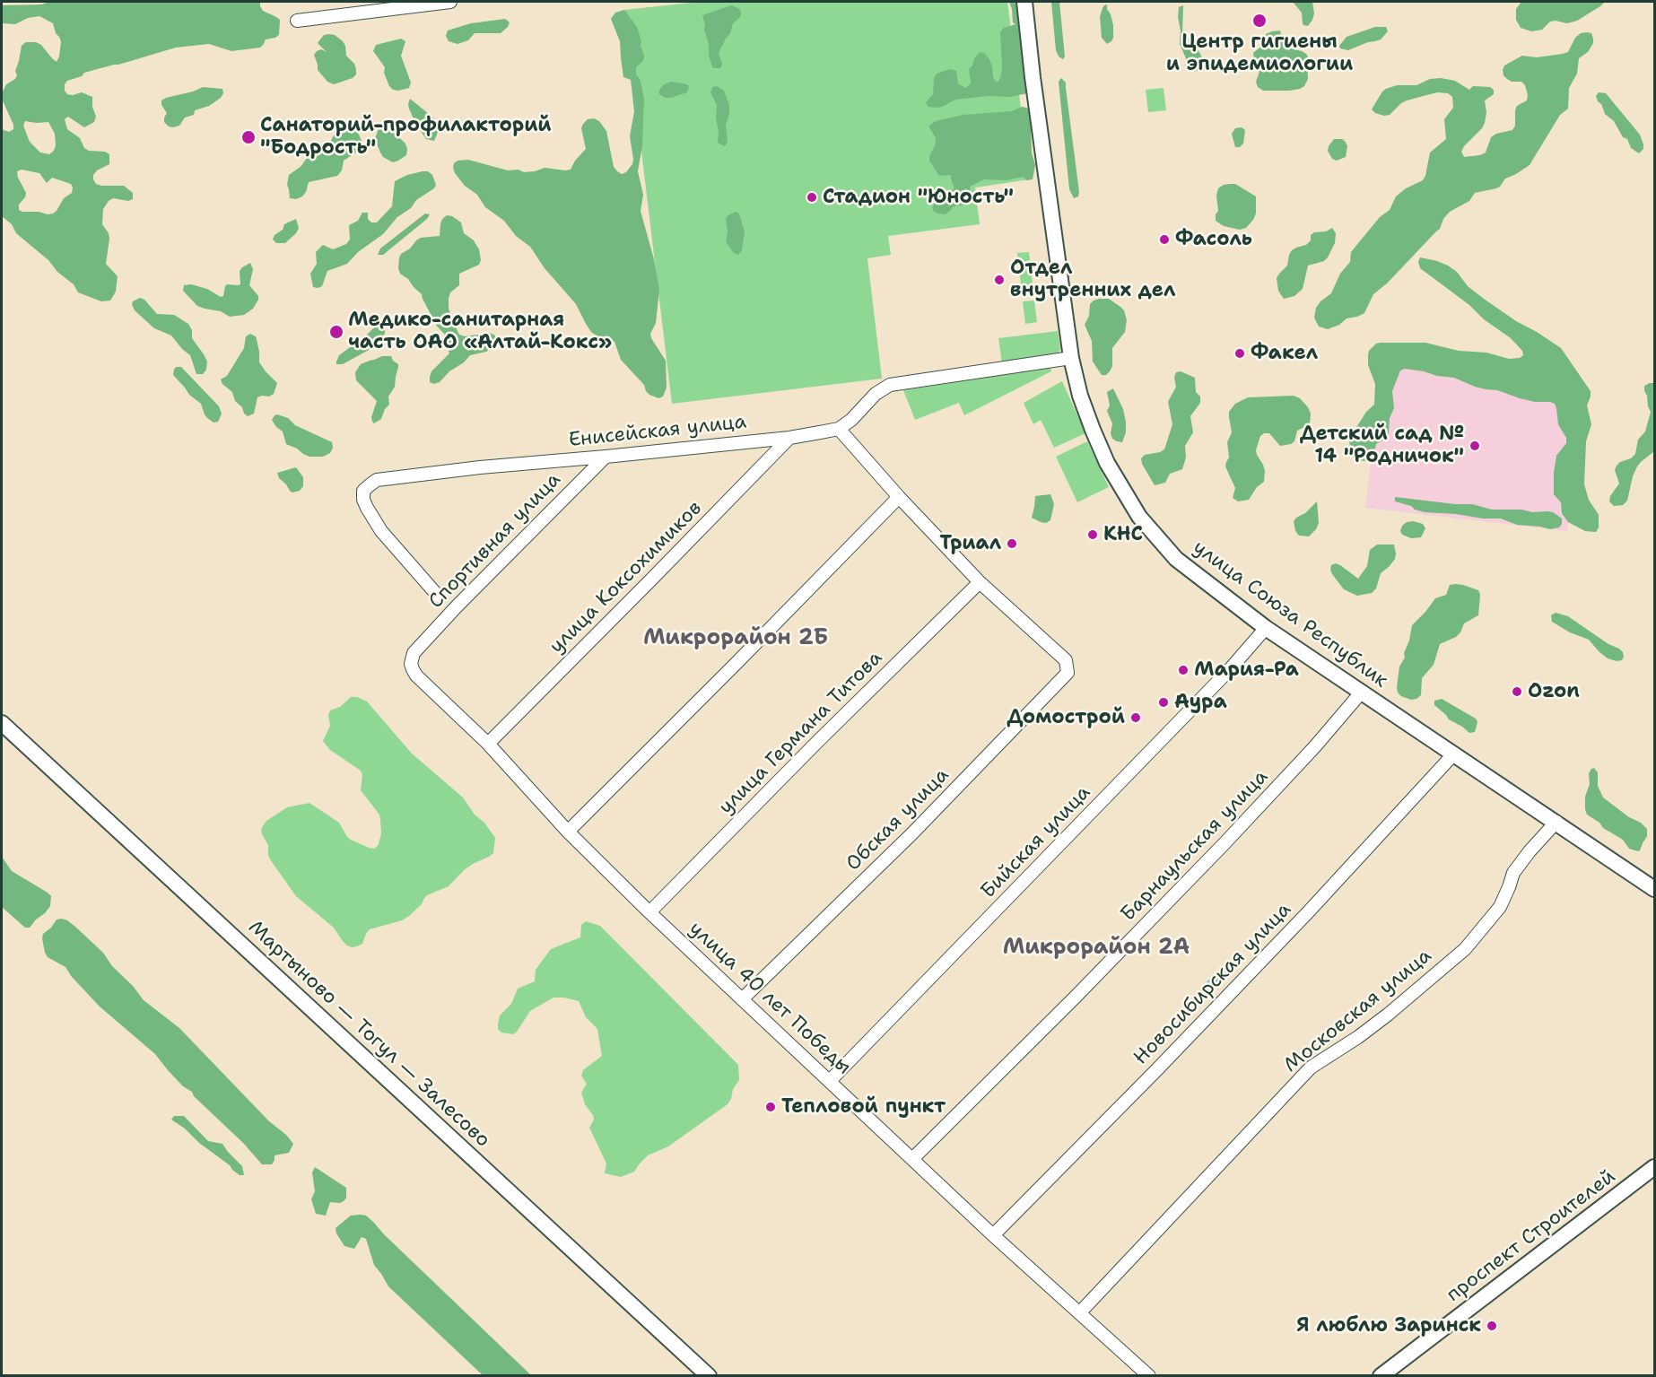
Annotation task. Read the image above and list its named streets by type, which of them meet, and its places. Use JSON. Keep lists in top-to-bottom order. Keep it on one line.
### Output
{"streets":{"street":["Енисейская улица","Спортивная улица","улица Коксохимиков","улица Союза Республик","улица Германа Титова","Обская улица","Бийская улица","Барнаульская улица","Новосибирская улица","улица 40 лет Победы","Московская улица","Мартыново — Тогул — Залесово","проспект Строителей"]},"crossings":[["Енисейская улица","Спортивная улица"],["Енисейская улица","улица Коксохимиков"],["Спортивная улица","улица 40 лет Победы"],["улица Коксохимиков","улица 40 лет Победы"],["улица Союза Республик","Бийская улица"],["улица Союза Республик","Барнаульская улица"],["улица Союза Республик","Новосибирская улица"],["улица Союза Республик","Московская улица"],["улица Германа Титова","Обская улица"],["улица Германа Титова","улица 40 лет Победы"],["Обская улица","улица 40 лет Победы"],["Бийская улица","улица 40 лет Победы"],["Барнаульская улица","улица 40 лет Победы"],["Новосибирская улица","улица 40 лет Победы"],["улица 40 лет Победы","Московская улица"]],"districts":["Микрорайон 2Б","Микрорайон 2А"],"places":["Центр гигиены и эпидемиологии","Санаторий-профилакторий \"Бодрость\"","Стадион \"Юность\"","Фасоль","Отдел внутренних дел","Медико-санитарная часть ОАО «Алтай-Кокс»","Факел","Детский сад № 14 \"Родничок\"","КНС","Триал","Мария-Ра","Ozon","Аура","Домострой","Тепловой пункт","Я люблю Заринск"]}
